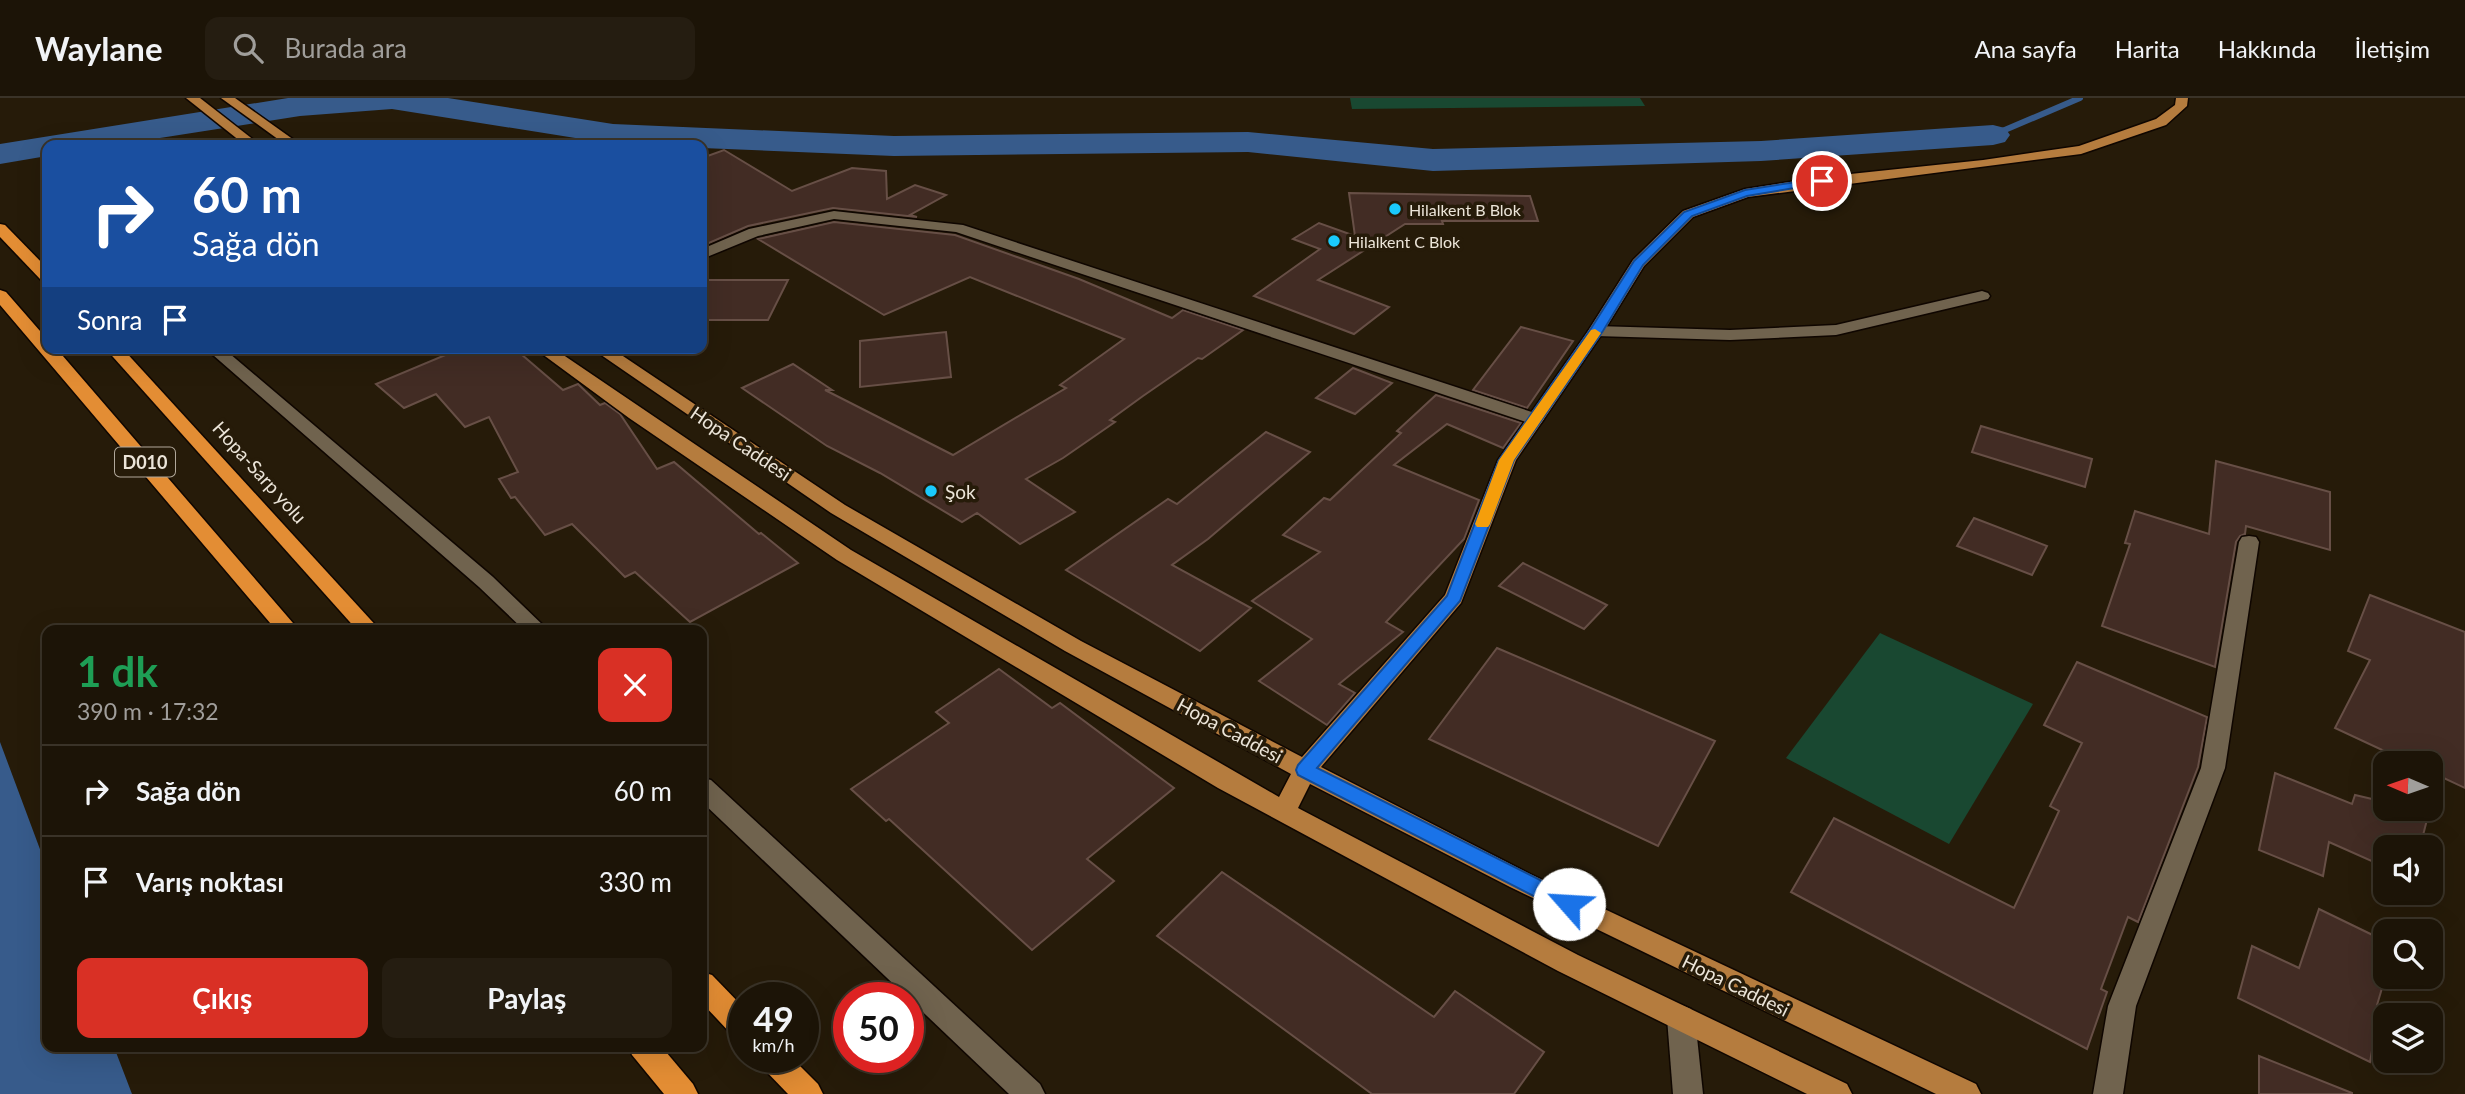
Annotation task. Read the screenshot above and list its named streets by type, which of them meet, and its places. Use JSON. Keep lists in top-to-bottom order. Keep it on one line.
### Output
{"streets":{"highway":["D010","Hopa-Sarp yolu"],"main road":["Hopa Caddesi"]},"places":["Hilalkent B Blok","Hilalkent C Blok","Şok"],"north":"left","page":{"header":"Waylane","search":"Burada ara","nav":["Ana sayfa","Harita","Hakkında","İletişim"],"turn":["60 m","Sağa dön"],"then":"Sonra","heading":["1 dk","390 m · 17:32"],"list":[{"name":"Sağa dön","value":"60 m"},{"name":"Varış noktası","value":"330 m"}],"buttons":["Çıkış","Paylaş"],"speed":"49 km/h","limit":"50"}}
